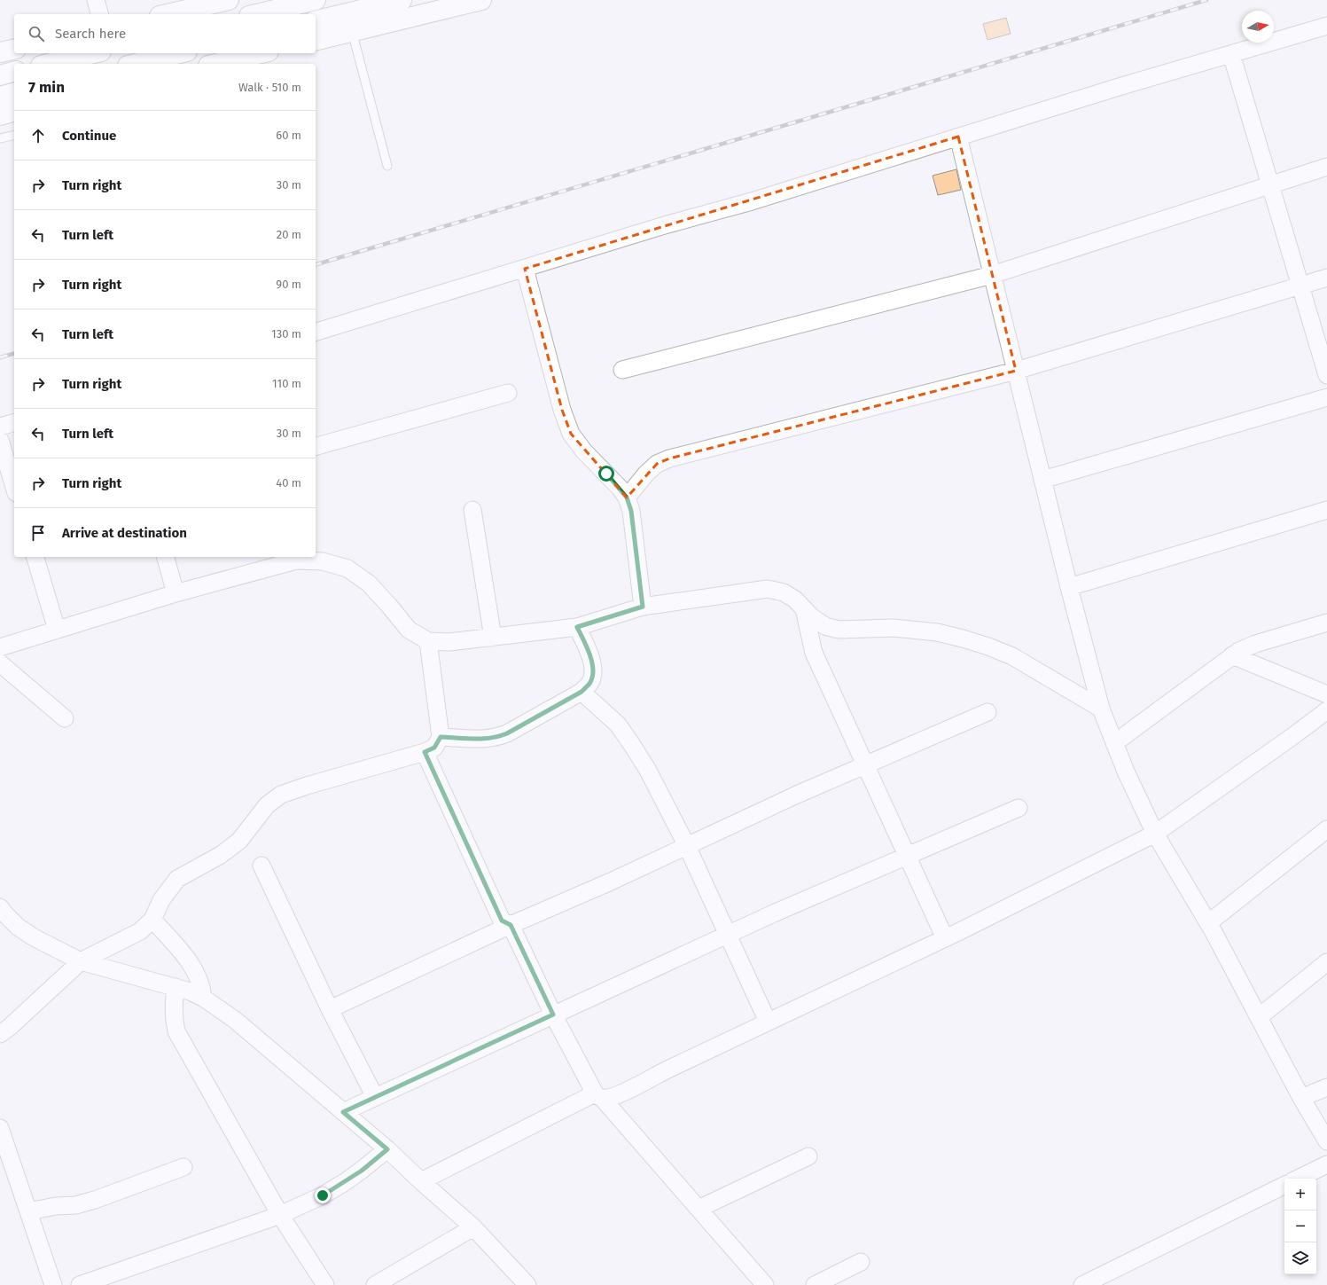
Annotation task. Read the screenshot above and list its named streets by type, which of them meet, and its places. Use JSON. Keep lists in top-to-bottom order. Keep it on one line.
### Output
{"north":"right","page":{"search":"Search here","heading":["7 min","Walk · 510 m"],"list":[["Continue","60 m"],["Turn right","30 m"],["Turn left","20 m"],["Turn right","90 m"],["Turn left","130 m"],["Turn right","110 m"],["Turn left","30 m"],["Turn right","40 m"],"Arrive at destination"],"map_buttons":["+","−"]}}
